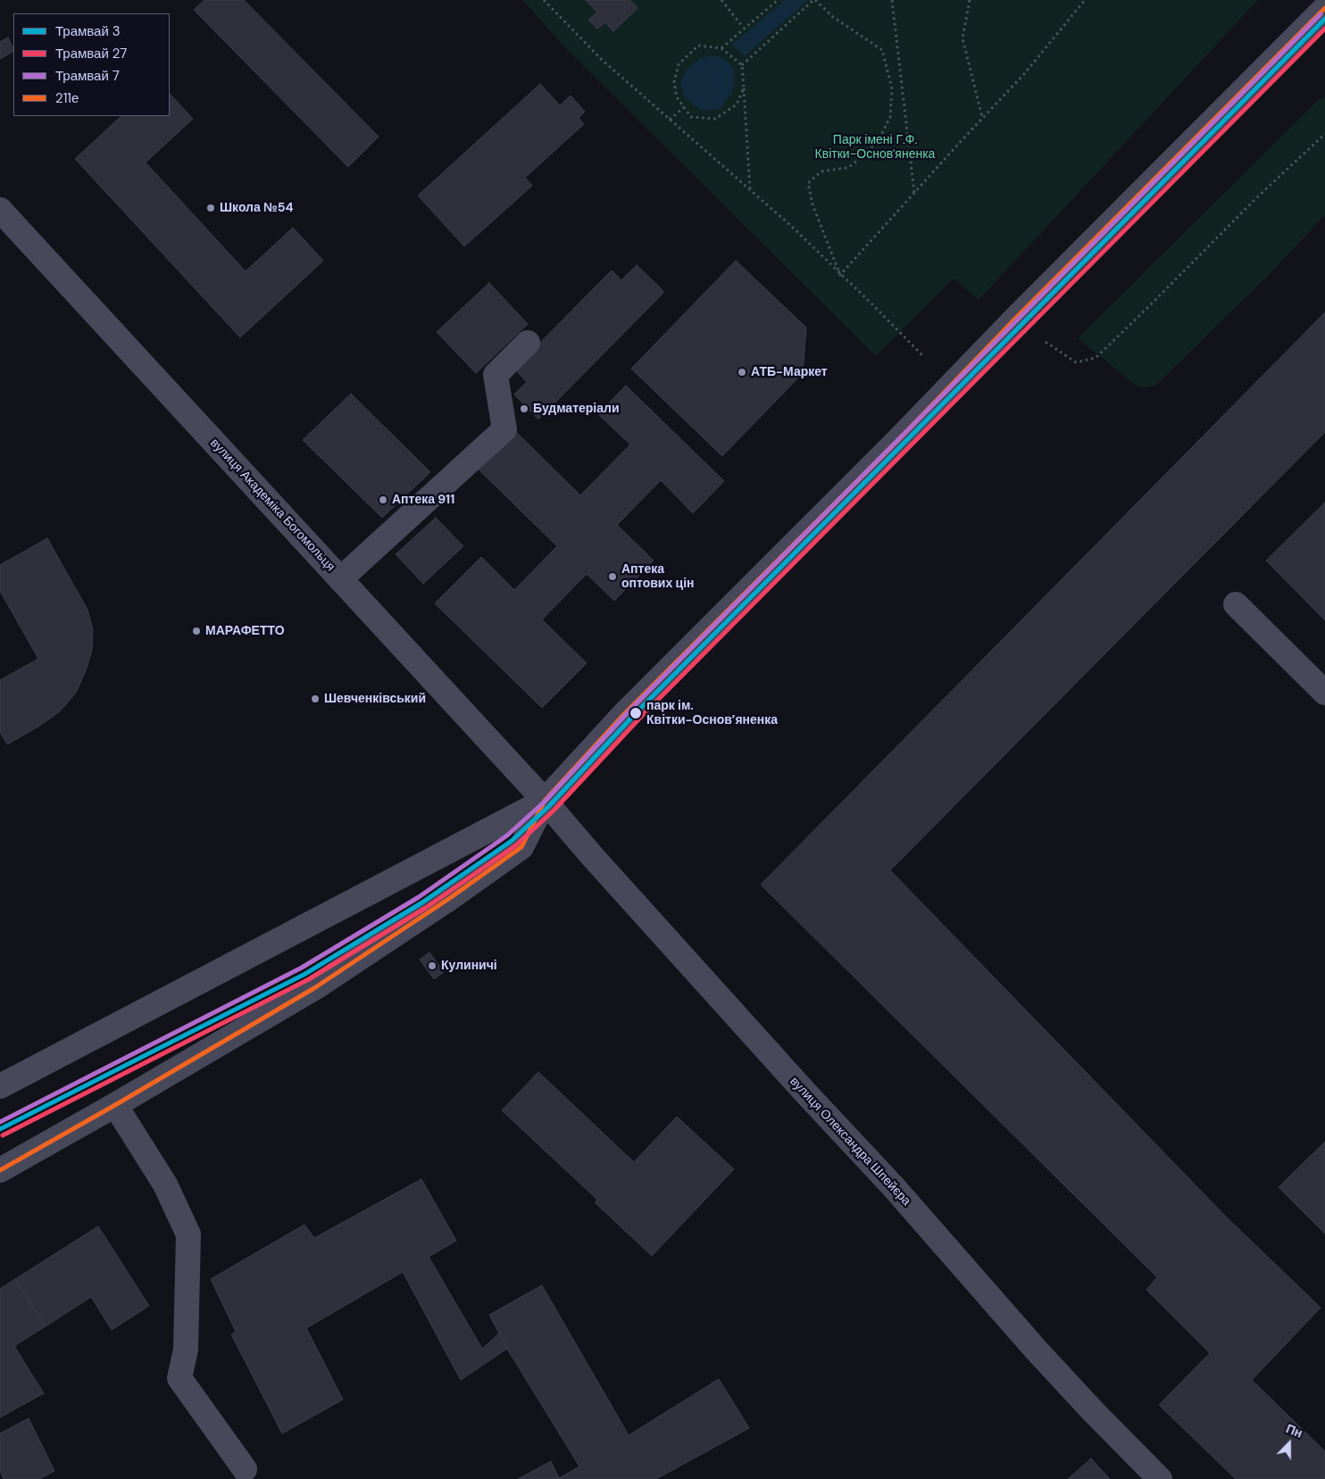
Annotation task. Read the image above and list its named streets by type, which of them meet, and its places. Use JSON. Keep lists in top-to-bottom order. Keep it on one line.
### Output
{"streets":{"street":["вулиця Академіка Богомольця","вулиця Олександра Шпейєра"]},"crossings":[["вулиця Академіка Богомольця","вулиця Олександра Шпейєра"]],"parks":["Парк імені Г.Ф. Квітки-Основ'яненка"],"places":["Школа №54","АТБ-Маркет","Будматеріали","Аптека 911","Аптека оптових цін","МАРАФЕТТО","Шевченківський","парк ім. Квітки-Основ’яненка","Кулиничі"],"lines":["transit line 211е","tram line 7","tram line 3","tram line 27"],"legend":["Трамвай 3","Трамвай 27","Трамвай 7","211е"],"north":"top"}
